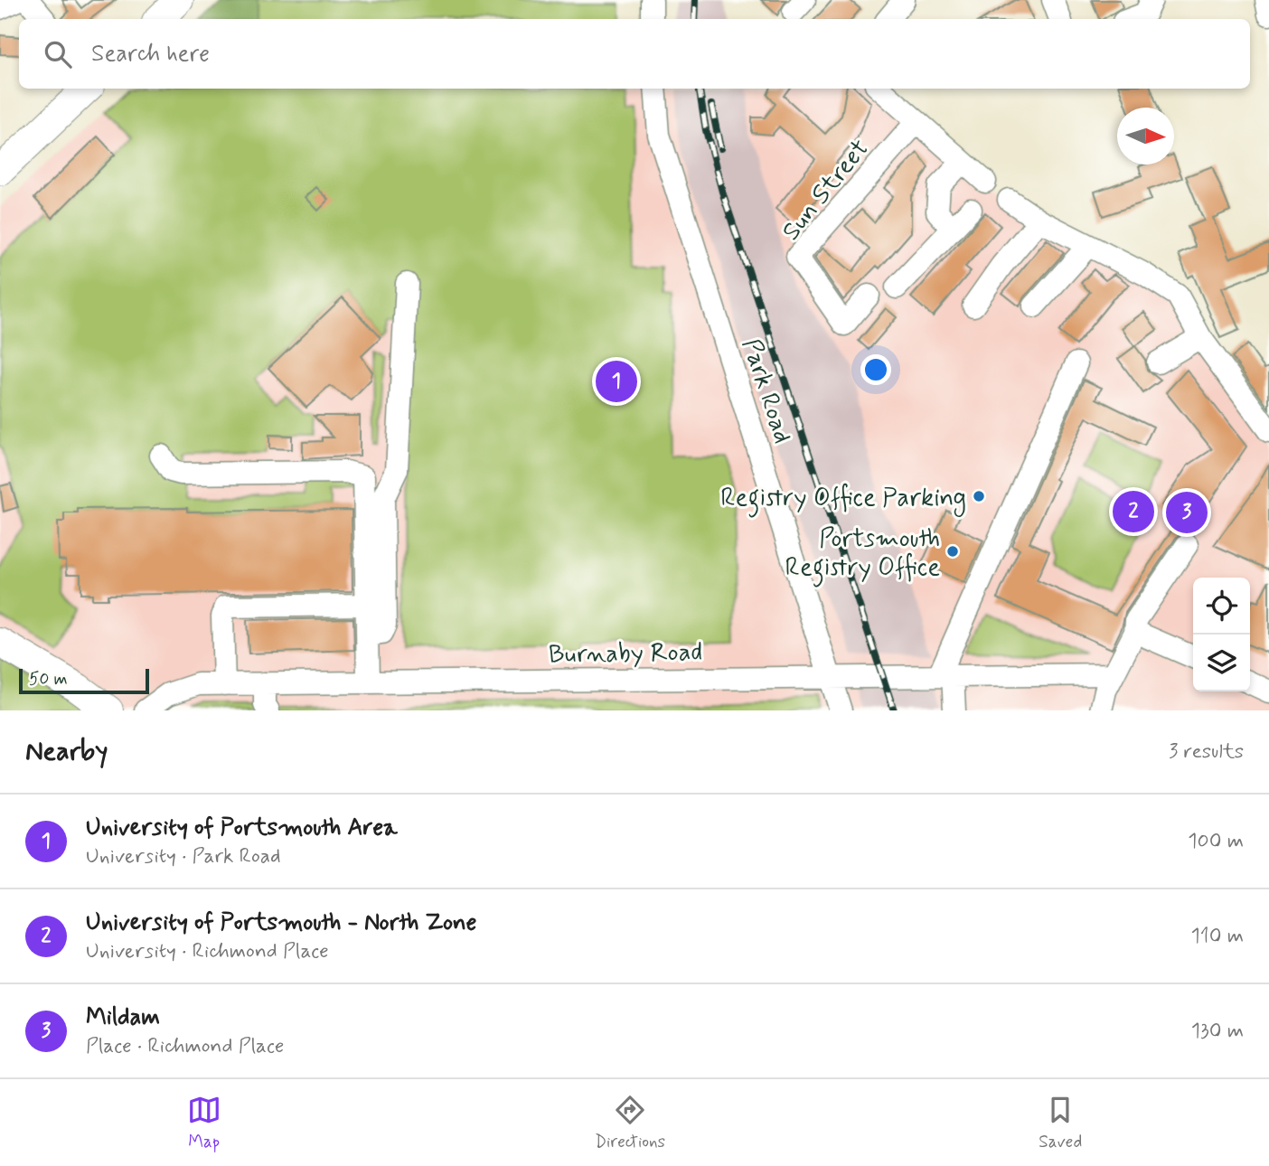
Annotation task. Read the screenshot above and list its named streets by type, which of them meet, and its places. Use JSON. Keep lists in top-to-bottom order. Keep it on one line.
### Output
{"streets":{"street":["Sun Street","Park Road","Burnaby Road"]},"crossings":[["Park Road","Burnaby Road"]],"places":["Registry Office Parking","Portsmouth Registry Office"],"scale_bar":"50 m","north":"right","page":{"search":"Search here","pins":["1","2","3"],"scale":"50 m","heading":["Nearby","3 results"],"list":[{"mark":"1","name":"University of Portsmouth Area","note":"University · Park Road","value":"100 m"},{"mark":"2","name":"University of Portsmouth - North Zone","note":"University · Richmond Place","value":"110 m"},{"mark":"3","name":"Mildam","note":"Place · Richmond Place","value":"130 m"}],"nav":["Map","Directions","Saved"]}}
